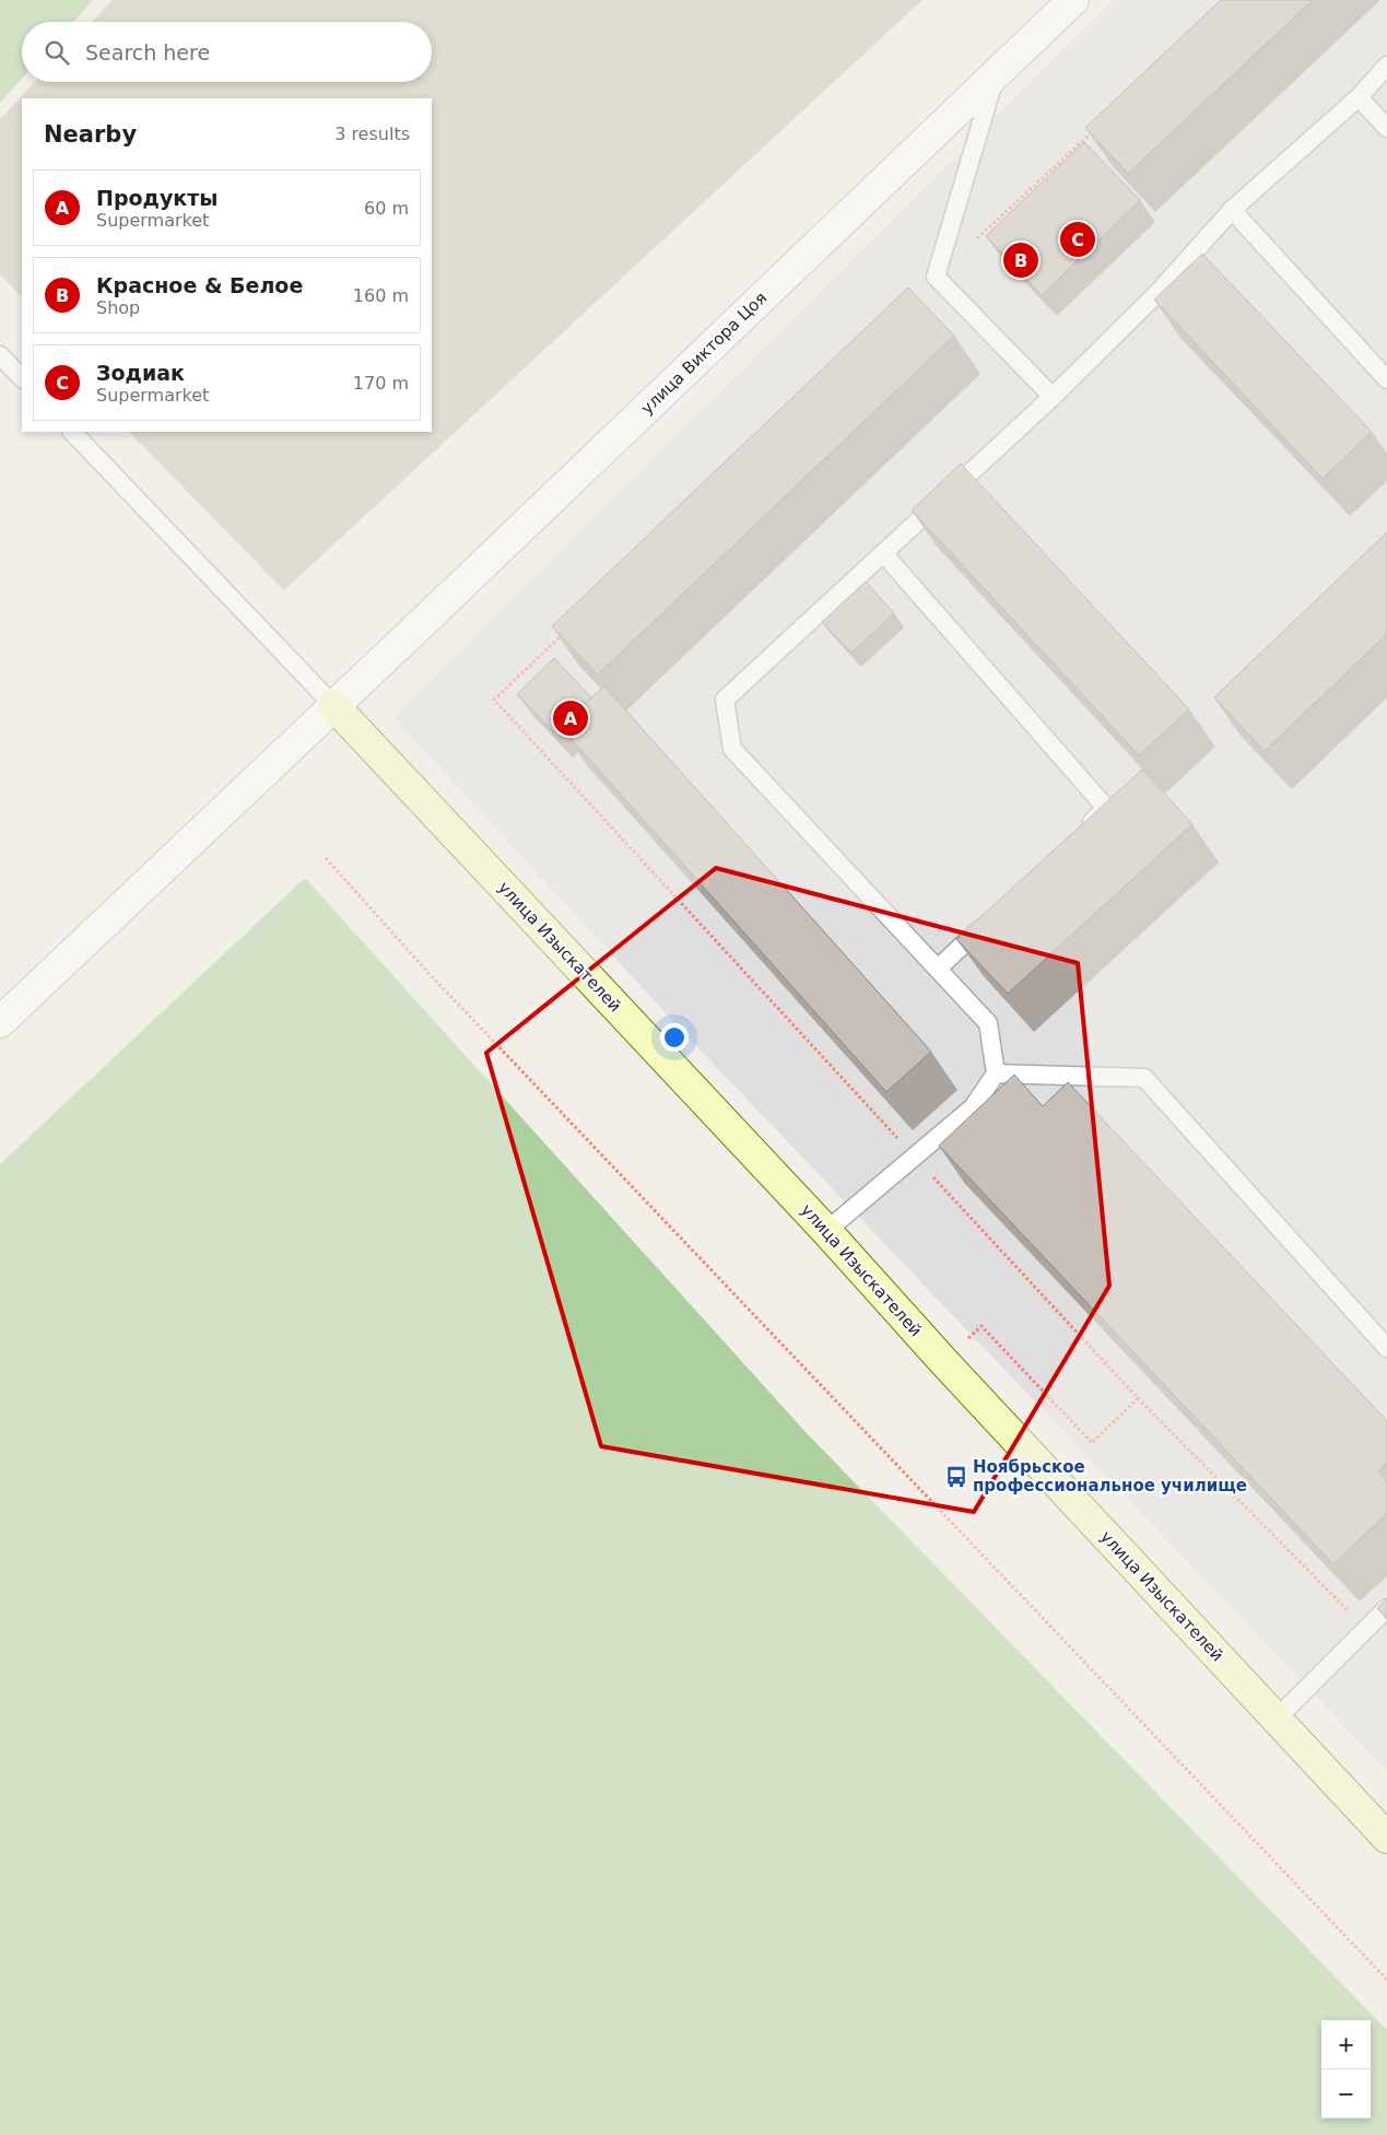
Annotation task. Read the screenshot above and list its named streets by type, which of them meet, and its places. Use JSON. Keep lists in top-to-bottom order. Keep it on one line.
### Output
{"streets":{"street":["улица Виктора Цоя","улица Изыскателей"]},"crossings":[["улица Виктора Цоя","улица Изыскателей"]],"places":{"bus stop":["Ноябрьское профессиональное училище"]},"page":{"search":"Search here","heading":["Nearby","3 results"],"list":[{"mark":"A","name":"Продукты","note":"Supermarket","value":"60 m"},{"mark":"B","name":"Красное & Белое","note":"Shop","value":"160 m"},{"mark":"C","name":"Зодиак","note":"Supermarket","value":"170 m"}],"pins":["C","B","A"],"map_buttons":["+","−"]}}
